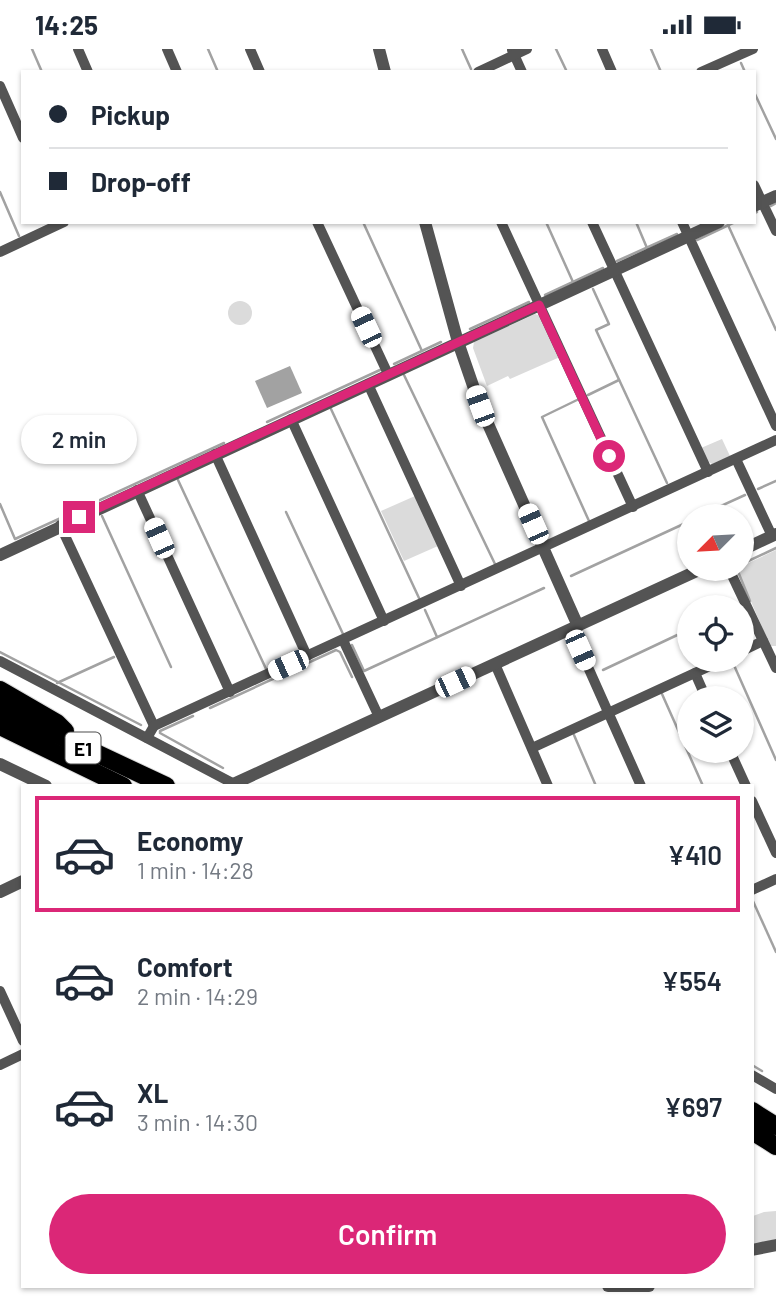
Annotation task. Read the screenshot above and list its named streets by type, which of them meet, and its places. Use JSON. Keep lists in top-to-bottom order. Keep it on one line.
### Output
{"streets":{"highway":["E1"]},"north":"bottom left","page":{"status":"14:25","banner":["Pickup","Drop-off"],"bubble":"2 min","list":[{"name":"Economy","note":"1 min · 14:28","value":"¥410"},{"name":"Comfort","note":"2 min · 14:29","value":"¥554"},{"name":"XL","note":"3 min · 14:30","value":"¥697"}],"buttons":"Confirm"}}
